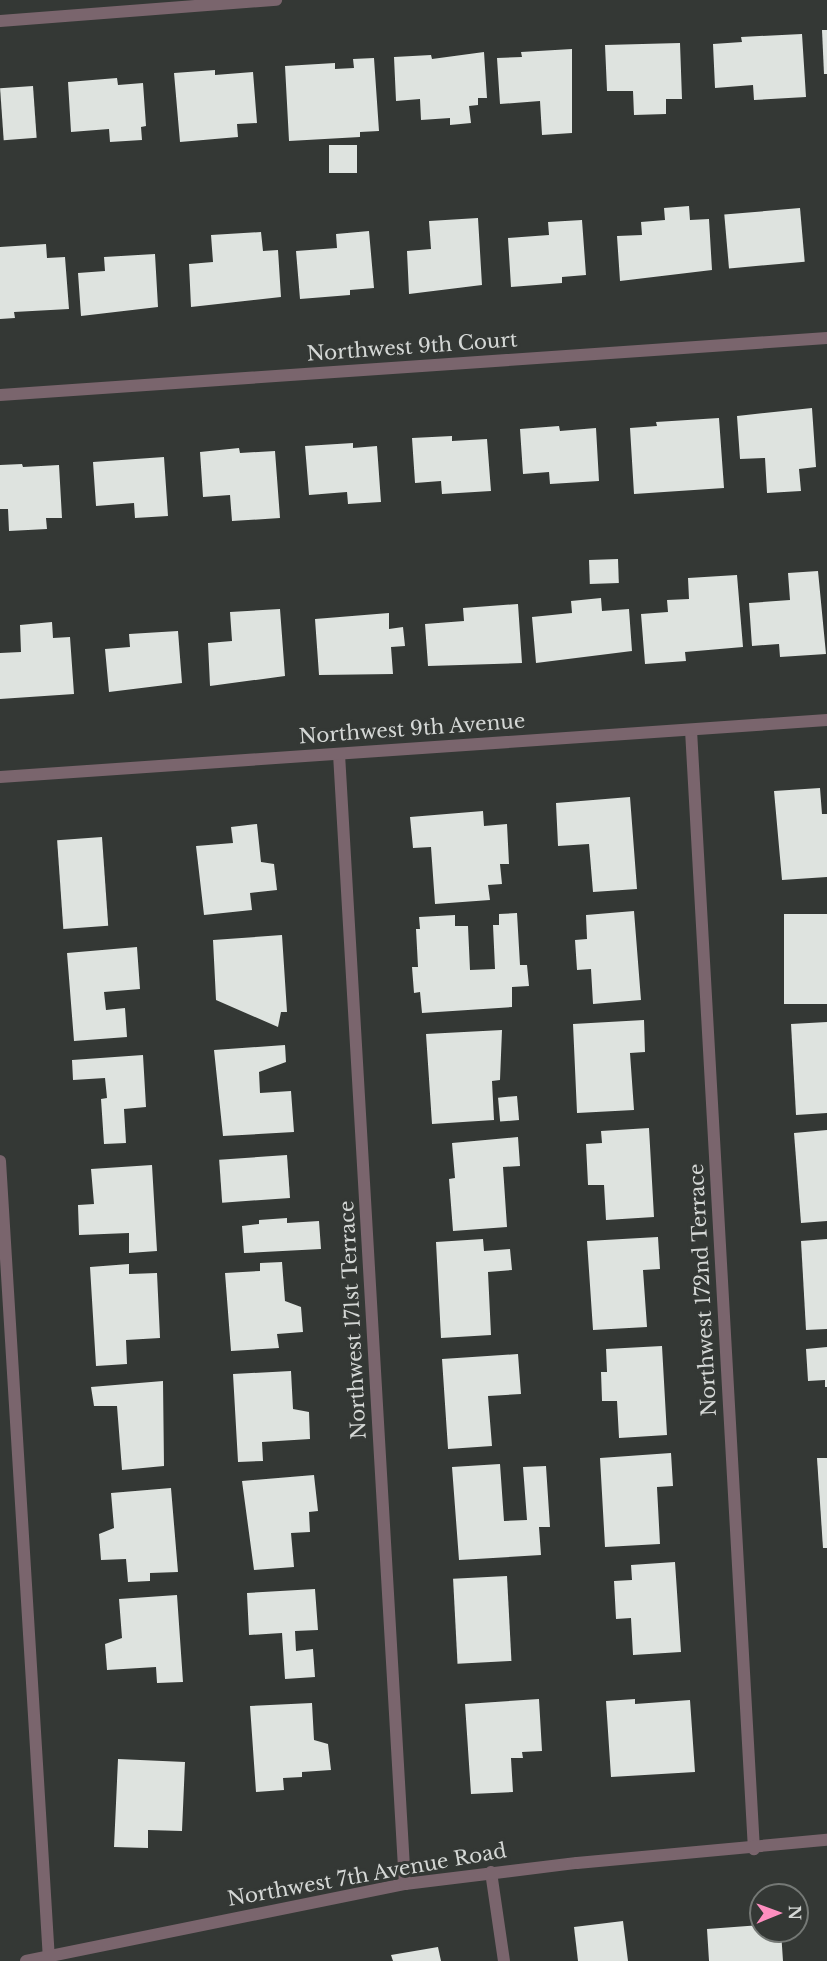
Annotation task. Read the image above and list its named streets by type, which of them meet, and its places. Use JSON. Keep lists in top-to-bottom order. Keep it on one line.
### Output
{"streets":{"street":["Northwest 9th Court","Northwest 9th Avenue","Northwest 172nd Terrace","Northwest 171st Terrace","Northwest 7th Avenue Road"]},"crossings":[["Northwest 9th Avenue","Northwest 172nd Terrace"],["Northwest 9th Avenue","Northwest 171st Terrace"],["Northwest 172nd Terrace","Northwest 7th Avenue Road"],["Northwest 171st Terrace","Northwest 7th Avenue Road"]],"north":"right"}
